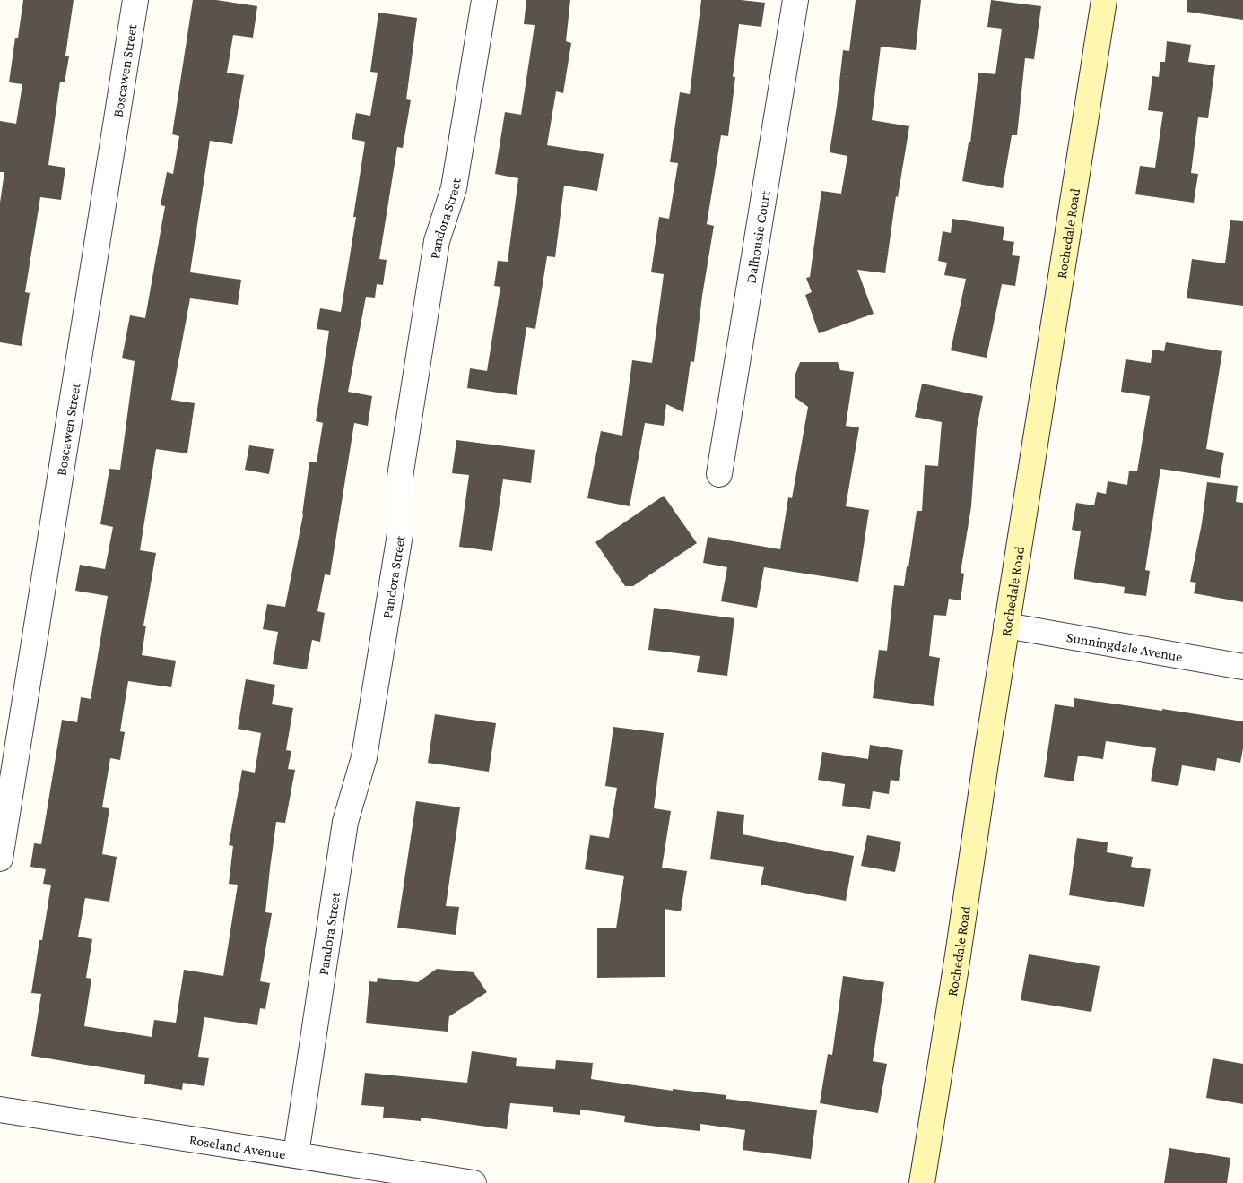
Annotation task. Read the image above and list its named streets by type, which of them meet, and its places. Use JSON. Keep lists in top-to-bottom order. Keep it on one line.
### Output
{"streets":{"main road":["Rochedale Road"],"street":["Boscawen Street","Pandora Street","Dalhousie Court","Sunningdale Avenue","Roseland Avenue"]},"crossings":[["Pandora Street","Roseland Avenue"],["Rochedale Road","Sunningdale Avenue"]]}
